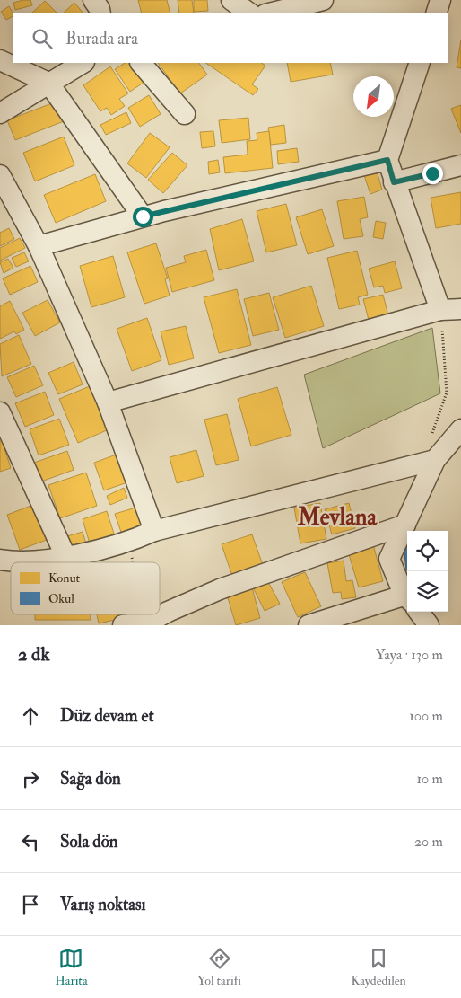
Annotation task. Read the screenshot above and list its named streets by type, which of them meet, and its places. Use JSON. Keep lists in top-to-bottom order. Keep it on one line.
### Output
{"districts":["Mevlana"],"legend":["Konut","Okul"],"north":"bottom left","page":{"search":"Burada ara","heading":["2 dk","Yaya · 130 m"],"list":[["Düz devam et","100 m"],["Sağa dön","10 m"],["Sola dön","20 m"],"Varış noktası"],"nav":["Harita","Yol tarifi","Kaydedilen"]}}
